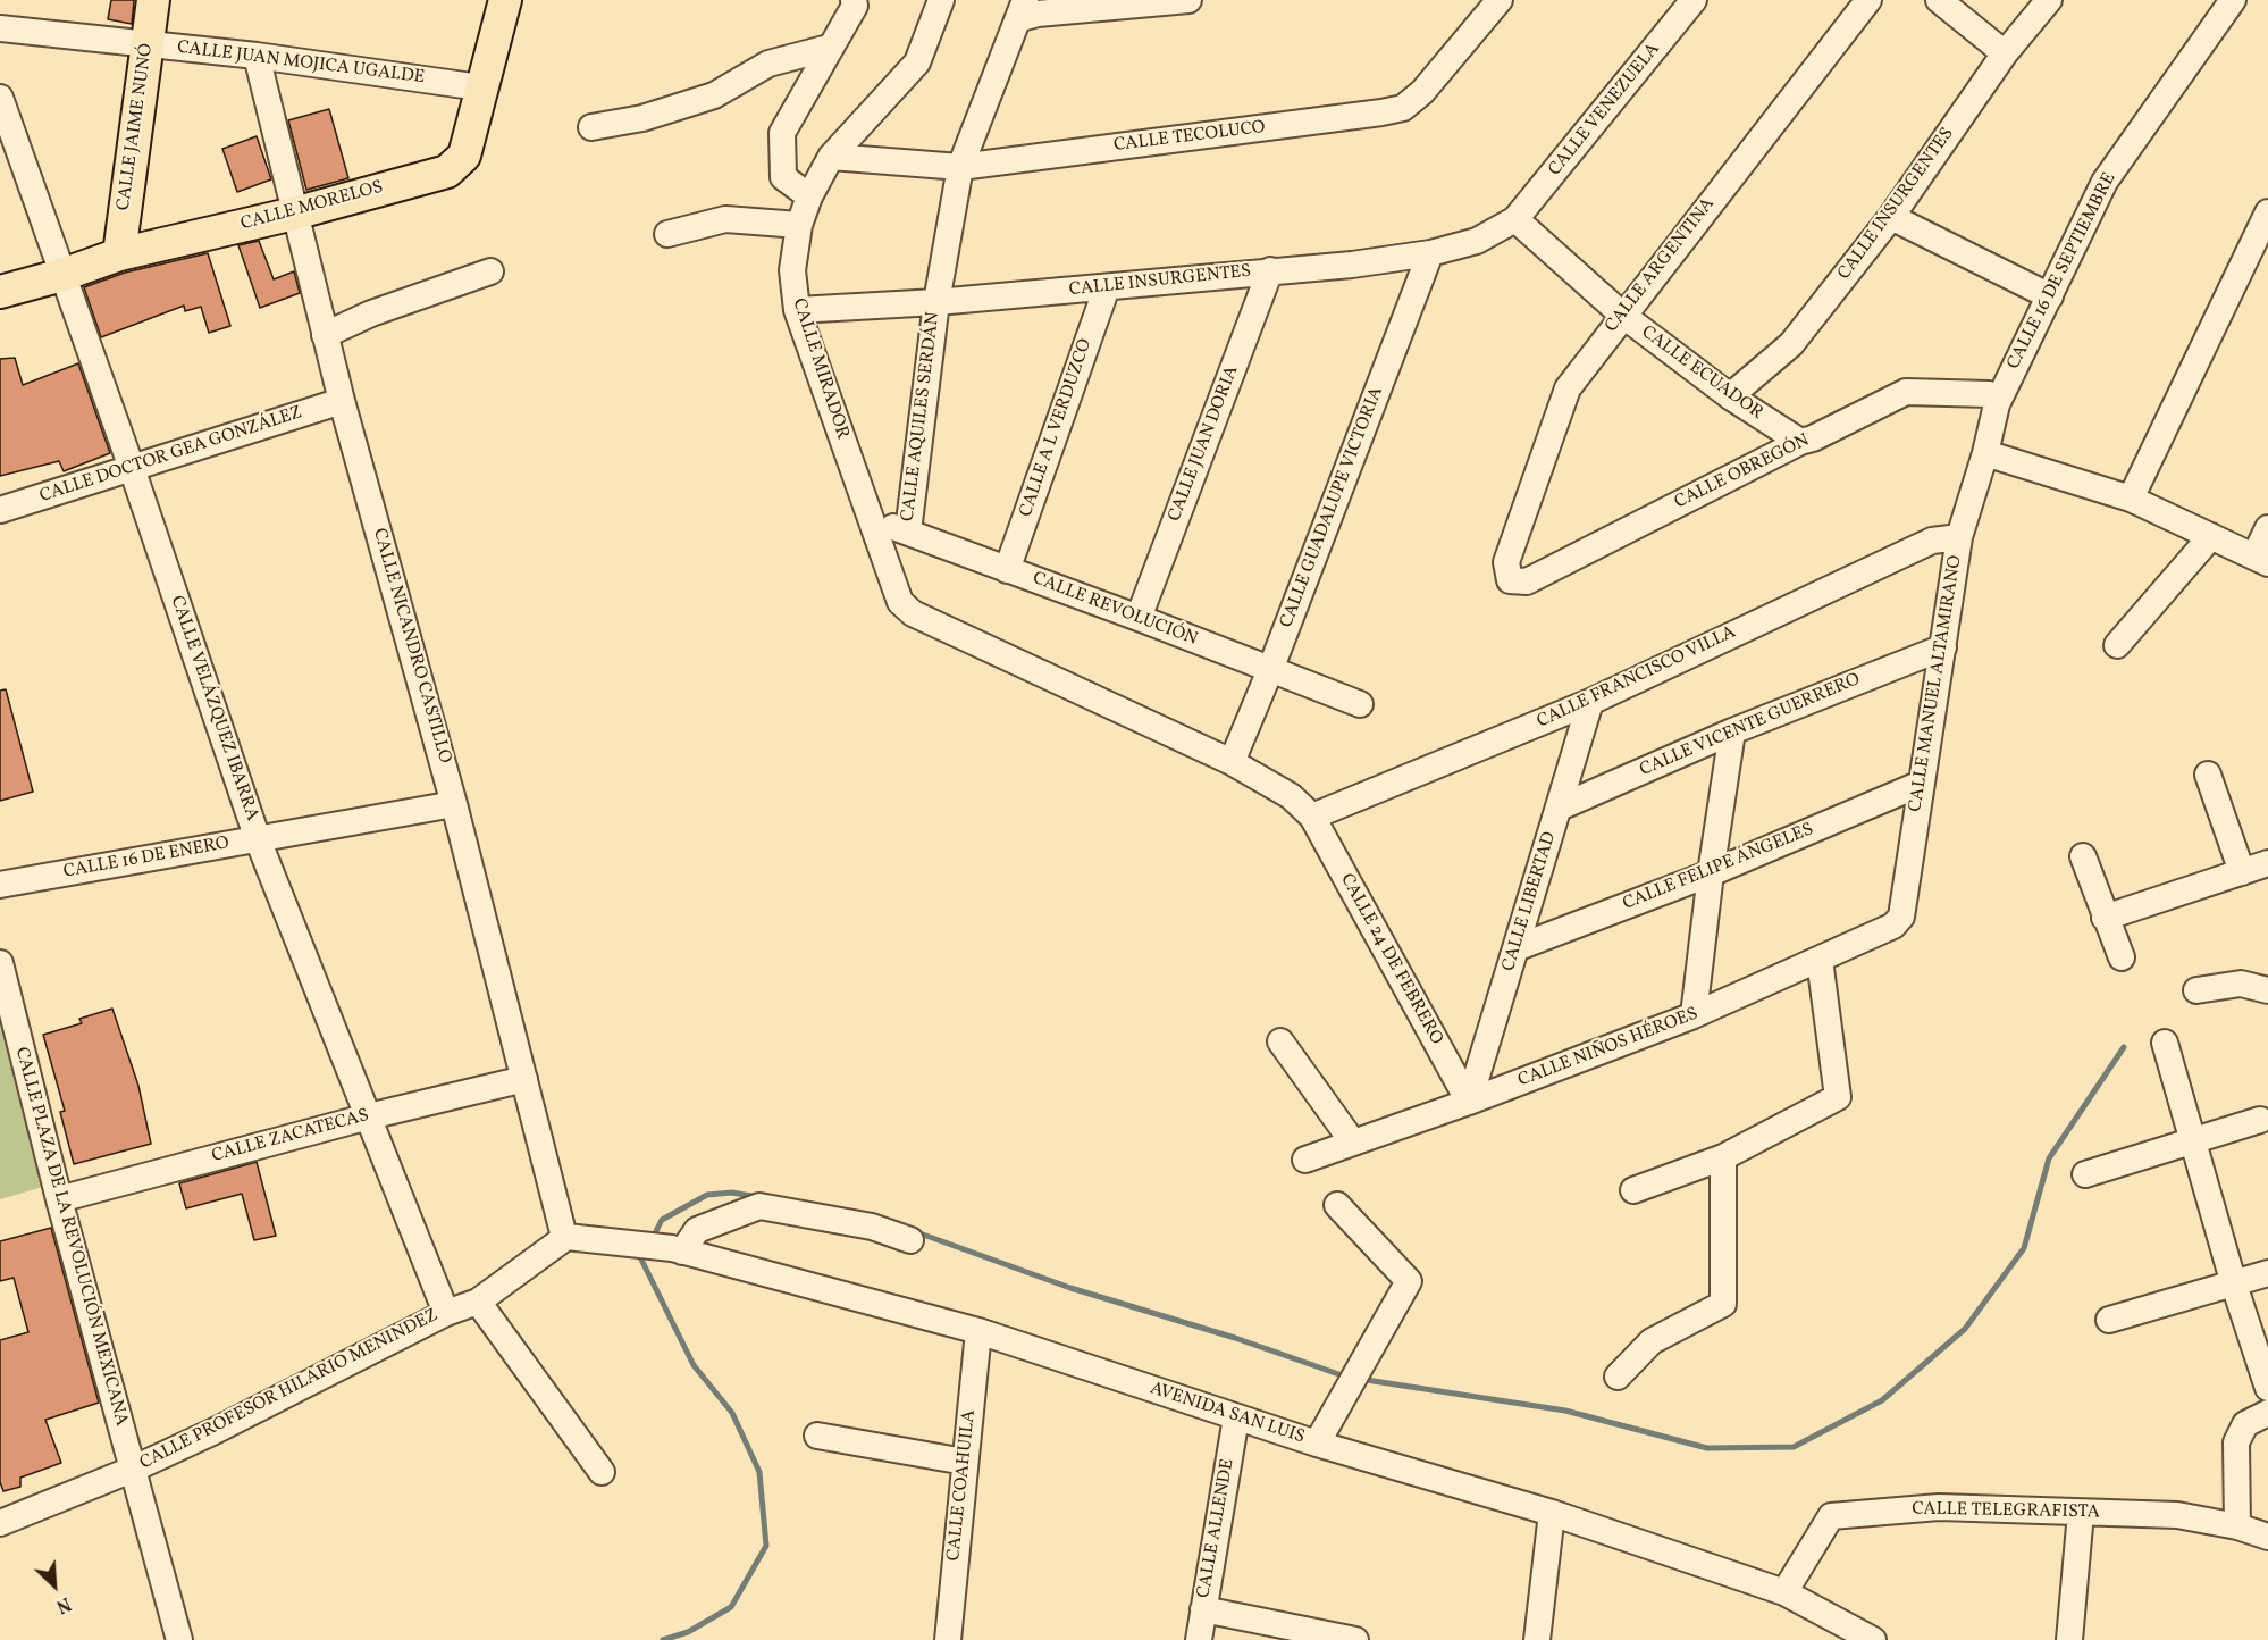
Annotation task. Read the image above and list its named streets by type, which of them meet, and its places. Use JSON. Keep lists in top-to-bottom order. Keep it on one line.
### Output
{"streets":{"main road":["CALLE JAIME NUNÓ","CALLE MORELOS"],"street":["CALLE JUAN MOJICA UGALDE","CALLE VENEZUELA","CALLE TECOLUCO","CALLE INSURGENTES","CALLE ARGENTINA","CALLE 16 DE SEPTIEMBRE","CALLE MIRADOR","CALLE ECUADOR","CALLE AQUILES SERDÁN","CALLE A L VERDUZCO","CALLE JUAN DORIA","CALLE DOCTOR GEA GONZÁLEZ","CALLE OBREGÓN","CALLE GUADALUPE VICTORIA","CALLE REVOLUCIÓN","CALLE NICANDRO CASTILLO","CALLE FRANCISCO VILLA","CALLE MANUEL ALTAMIRANO","CALLE VELÁZQUEZ IBARRA","CALLE VICENTE GUERRERO","CALLE 16 DE ENERO","CALLE FELIPE ÁNGELES","CALLE LIBERTAD","CALLE 24 DE FEBRERO","CALLE NIÑOS HÉROES","CALLE ZACATECAS","CALLE PLAZA DE LA REVOLUCIÓN MEXICANA","CALLE PROFESOR HILARIO MENINDEZ","AVENIDA SAN LUIS","CALLE COAHUILA","CALLE TELEGRAFISTA","CALLE ALLENDE"]},"crossings":[["CALLE JUAN MOJICA UGALDE","CALLE JAIME NUNÓ"],["CALLE JUAN MOJICA UGALDE","CALLE MORELOS"],["CALLE JUAN MOJICA UGALDE","CALLE NICANDRO CASTILLO"],["CALLE VENEZUELA","CALLE INSURGENTES"],["CALLE VENEZUELA","CALLE ECUADOR"],["CALLE JAIME NUNÓ","CALLE MORELOS"],["CALLE TECOLUCO","CALLE MIRADOR"],["CALLE TECOLUCO","CALLE AQUILES SERDÁN"],["CALLE INSURGENTES","CALLE MIRADOR"],["CALLE INSURGENTES","CALLE ECUADOR"],["CALLE INSURGENTES","CALLE AQUILES SERDÁN"],["CALLE INSURGENTES","CALLE A L VERDUZCO"],["CALLE INSURGENTES","CALLE JUAN DORIA"],["CALLE INSURGENTES","CALLE GUADALUPE VICTORIA"],["CALLE MORELOS","CALLE NICANDRO CASTILLO"],["CALLE MORELOS","CALLE VELÁZQUEZ IBARRA"],["CALLE ARGENTINA","CALLE ECUADOR"],["CALLE ARGENTINA","CALLE OBREGÓN"],["CALLE 16 DE SEPTIEMBRE","CALLE OBREGÓN"],["CALLE 16 DE SEPTIEMBRE","CALLE MANUEL ALTAMIRANO"],["CALLE MIRADOR","CALLE REVOLUCIÓN"],["CALLE MIRADOR","CALLE 24 DE FEBRERO"],["CALLE ECUADOR","CALLE OBREGÓN"],["CALLE AQUILES SERDÁN","CALLE REVOLUCIÓN"],["CALLE A L VERDUZCO","CALLE REVOLUCIÓN"],["CALLE JUAN DORIA","CALLE REVOLUCIÓN"],["CALLE DOCTOR GEA GONZÁLEZ","CALLE NICANDRO CASTILLO"],["CALLE DOCTOR GEA GONZÁLEZ","CALLE VELÁZQUEZ IBARRA"],["CALLE GUADALUPE VICTORIA","CALLE REVOLUCIÓN"],["CALLE GUADALUPE VICTORIA","CALLE 24 DE FEBRERO"],["CALLE NICANDRO CASTILLO","CALLE 16 DE ENERO"],["CALLE NICANDRO CASTILLO","CALLE ZACATECAS"],["CALLE NICANDRO CASTILLO","CALLE PROFESOR HILARIO MENINDEZ"],["CALLE NICANDRO CASTILLO","AVENIDA SAN LUIS"],["CALLE FRANCISCO VILLA","CALLE MANUEL ALTAMIRANO"],["CALLE FRANCISCO VILLA","CALLE LIBERTAD"],["CALLE FRANCISCO VILLA","CALLE 24 DE FEBRERO"],["CALLE MANUEL ALTAMIRANO","CALLE VICENTE GUERRERO"],["CALLE MANUEL ALTAMIRANO","CALLE FELIPE ÁNGELES"],["CALLE MANUEL ALTAMIRANO","CALLE NIÑOS HÉROES"],["CALLE VELÁZQUEZ IBARRA","CALLE 16 DE ENERO"],["CALLE VELÁZQUEZ IBARRA","CALLE ZACATECAS"],["CALLE VELÁZQUEZ IBARRA","CALLE PROFESOR HILARIO MENINDEZ"],["CALLE VICENTE GUERRERO","CALLE LIBERTAD"],["CALLE FELIPE ÁNGELES","CALLE LIBERTAD"],["CALLE LIBERTAD","CALLE 24 DE FEBRERO"],["CALLE LIBERTAD","CALLE NIÑOS HÉROES"],["CALLE 24 DE FEBRERO","CALLE NIÑOS HÉROES"],["CALLE ZACATECAS","CALLE PLAZA DE LA REVOLUCIÓN MEXICANA"],["CALLE PLAZA DE LA REVOLUCIÓN MEXICANA","CALLE PROFESOR HILARIO MENINDEZ"],["CALLE PROFESOR HILARIO MENINDEZ","AVENIDA SAN LUIS"],["AVENIDA SAN LUIS","CALLE COAHUILA"],["AVENIDA SAN LUIS","CALLE TELEGRAFISTA"],["AVENIDA SAN LUIS","CALLE ALLENDE"]],"north":"bottom right"}
